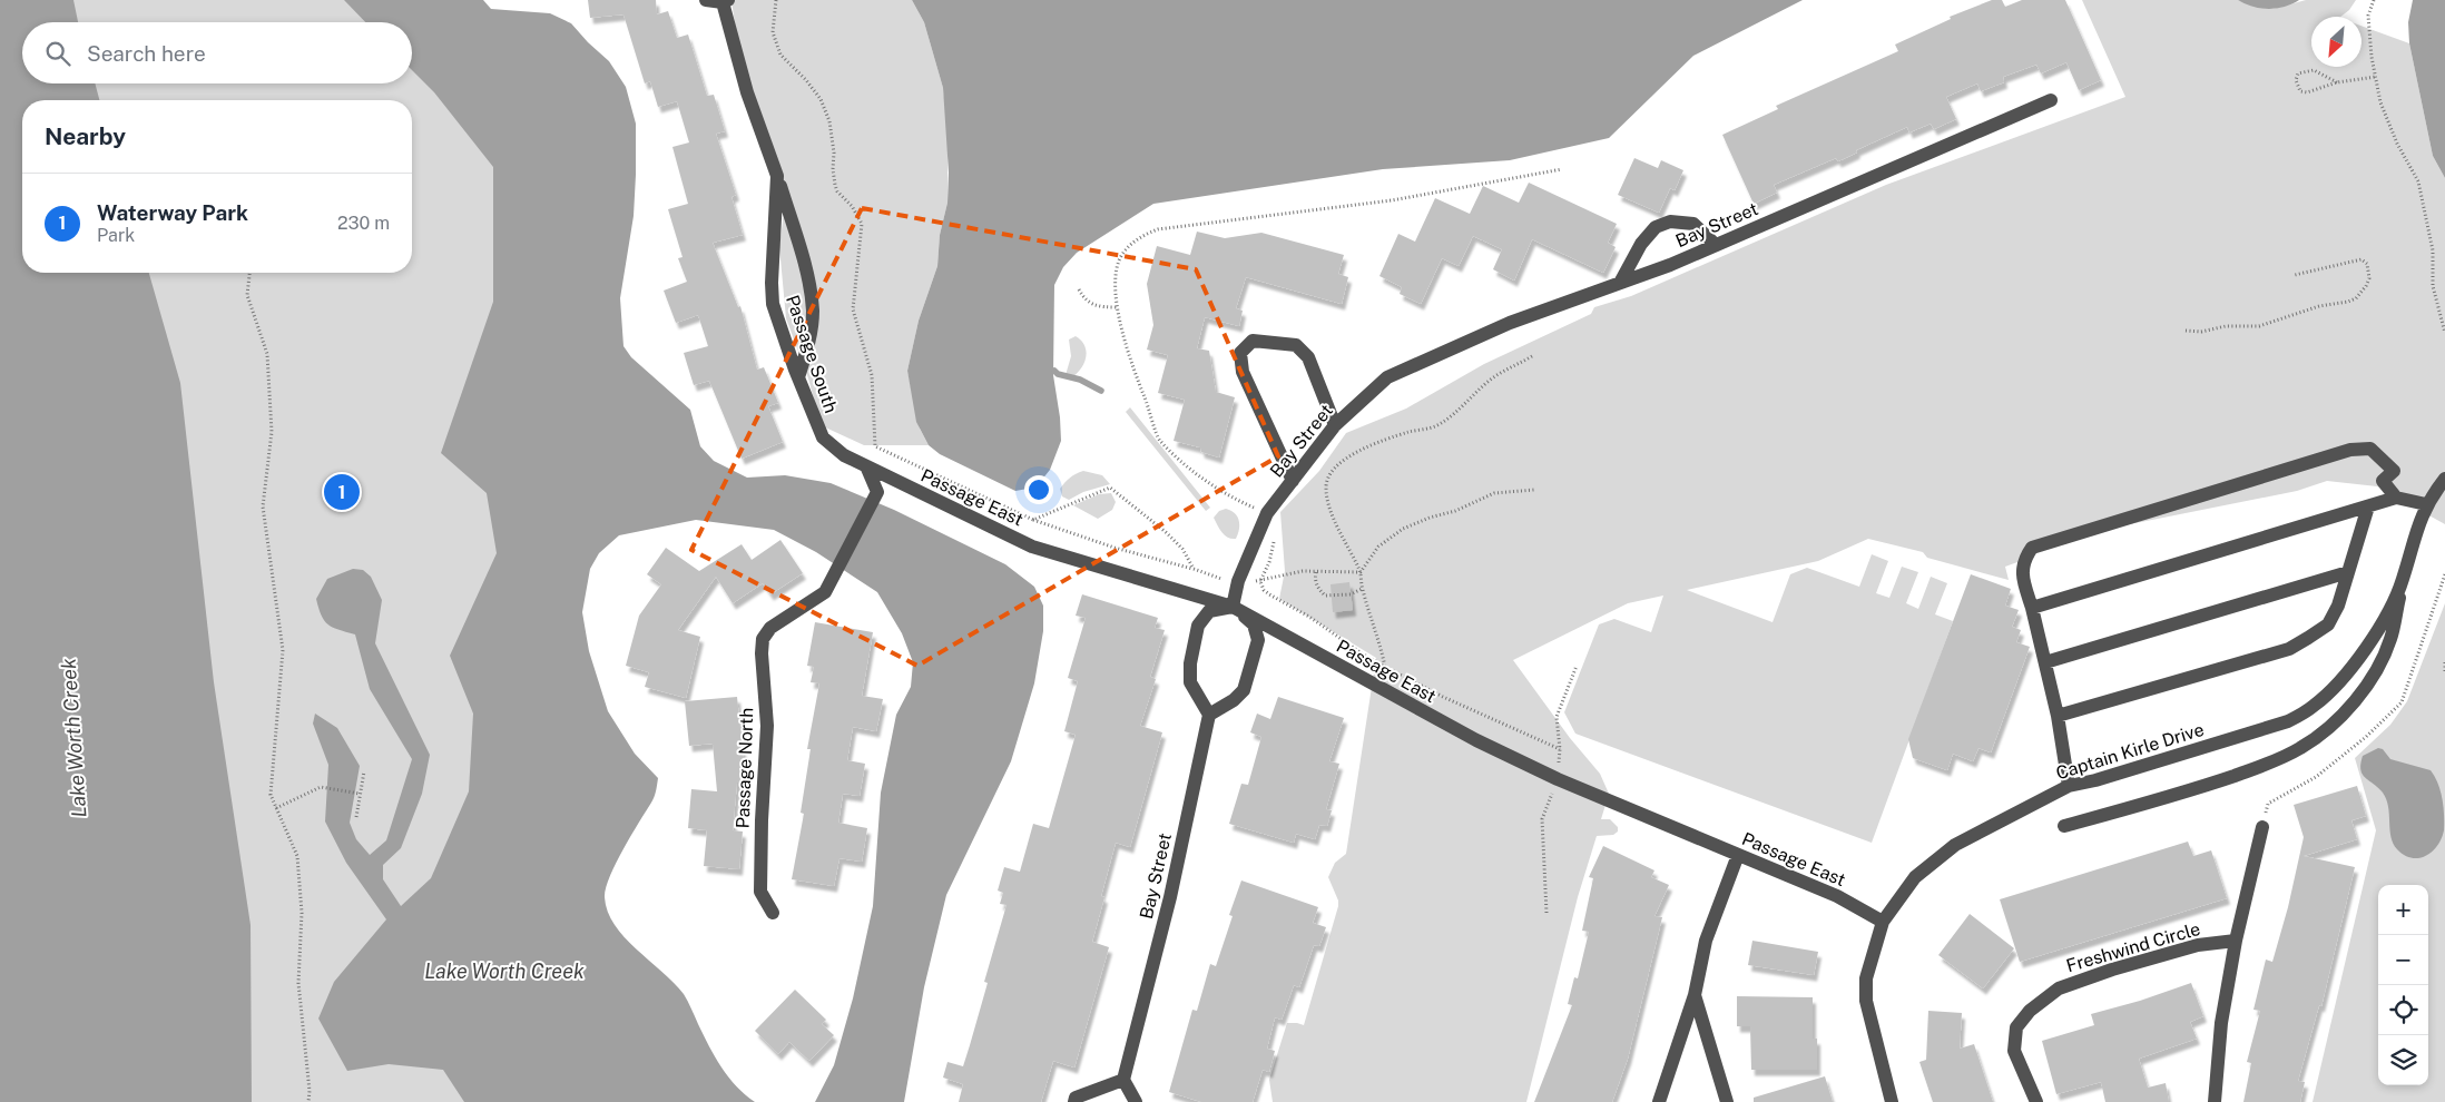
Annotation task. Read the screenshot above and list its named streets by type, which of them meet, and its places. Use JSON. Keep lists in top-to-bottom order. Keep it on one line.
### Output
{"streets":{"street":["Bay Street","Passage South","Passage East","Captain Kirle Drive","Passage North","Freshwind Circle"]},"crossings":[["Bay Street","Passage East"],["Passage South","Passage East"],["Passage South","Passage North"],["Passage East","Captain Kirle Drive"],["Passage East","Passage North"]],"water":["Lake Worth Creek"],"north":"bottom left","page":{"search":"Search here","heading":"Nearby","list":[{"mark":"1","name":"Waterway Park","note":"Park","value":"230 m"}],"pins":"1","map_buttons":["+","−"]}}
